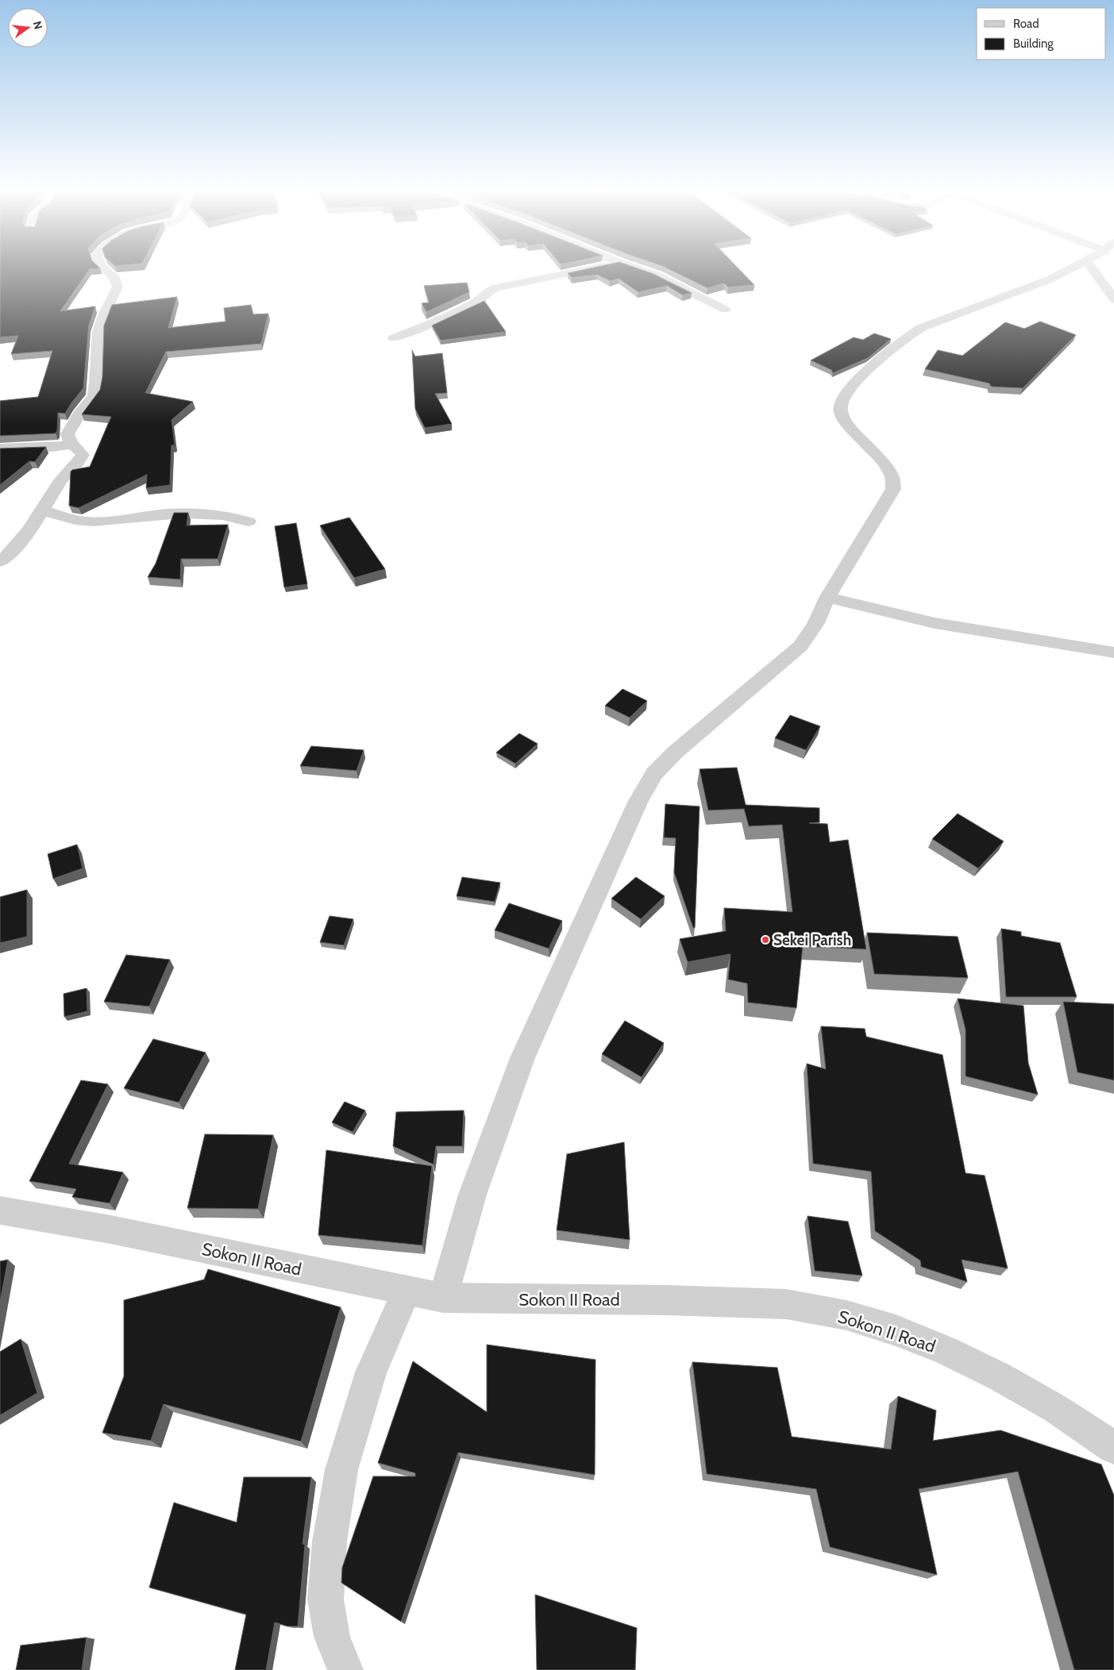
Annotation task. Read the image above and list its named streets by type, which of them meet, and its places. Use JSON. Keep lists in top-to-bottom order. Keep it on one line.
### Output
{"streets":{"street":["Sokon II Road"]},"places":["Sekei Parish"],"legend":["Road","Building"],"north":"right"}
